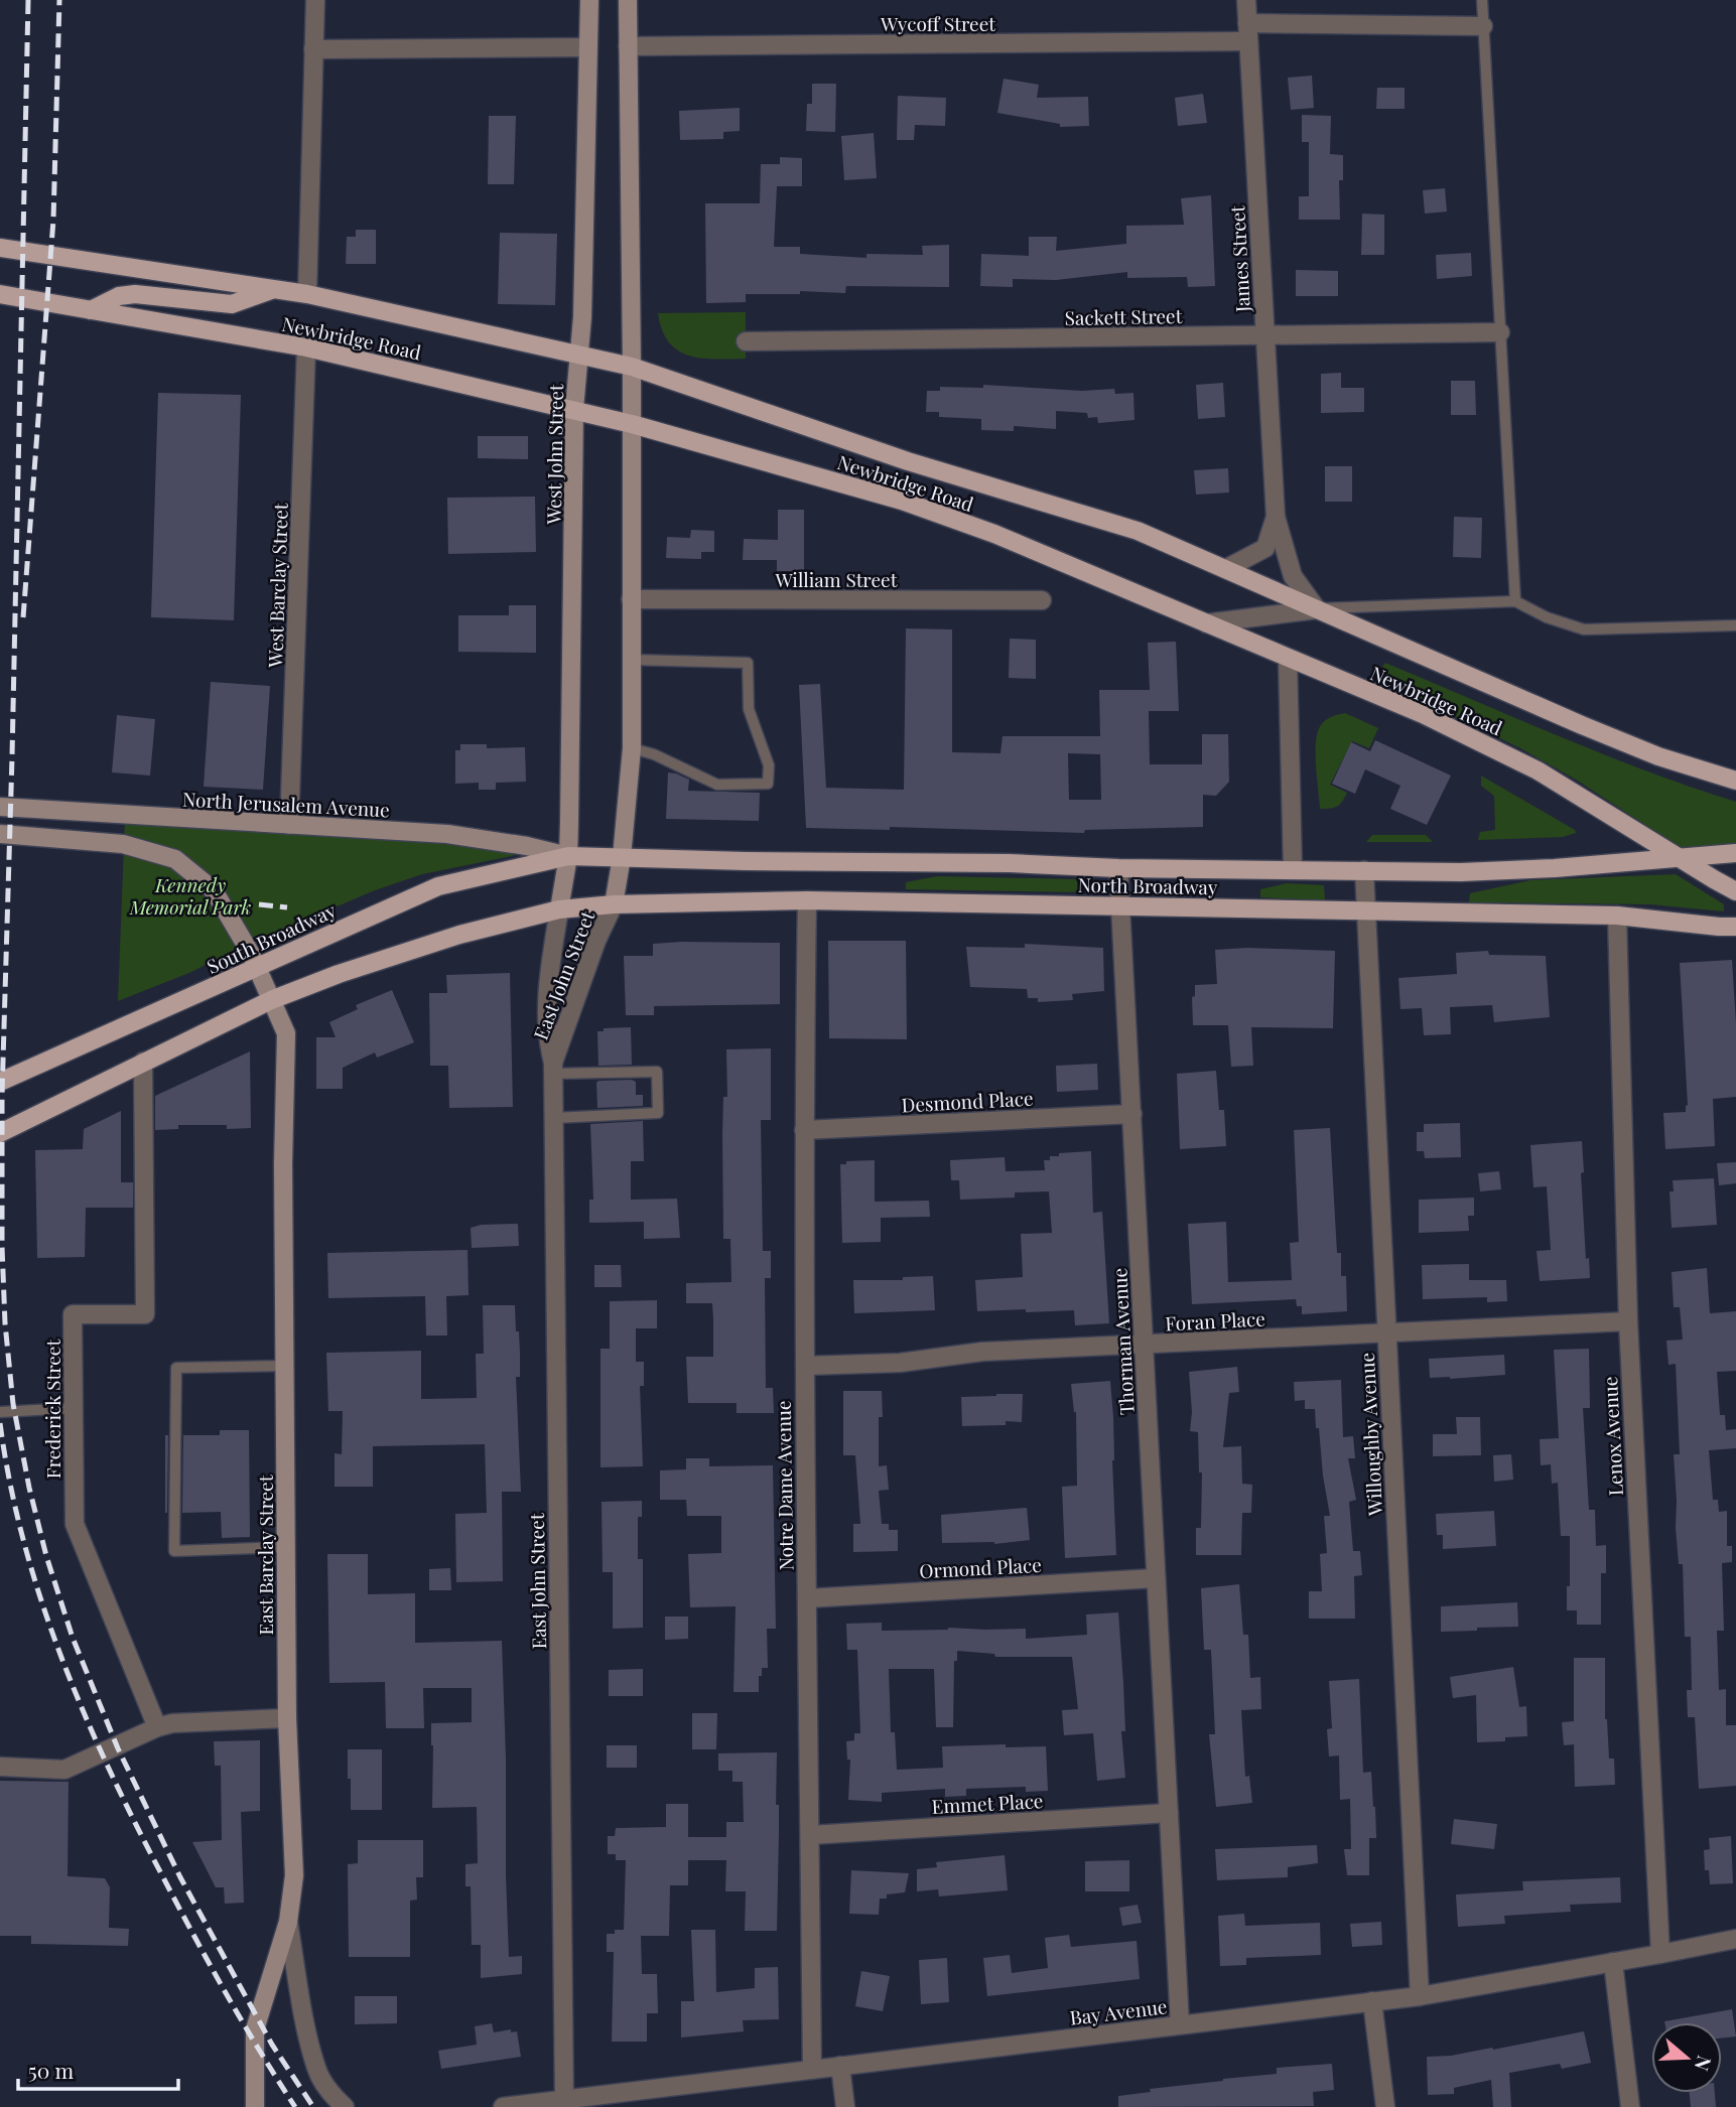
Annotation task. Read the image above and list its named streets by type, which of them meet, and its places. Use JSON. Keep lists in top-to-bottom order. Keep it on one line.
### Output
{"streets":{"main road":["Newbridge Road","West John Street","North Jerusalem Avenue","North Broadway","South Broadway","East Barclay Street"],"street":["Wycoff Street","James Street","Sackett Street","William Street","West Barclay Street","East John Street","Desmond Place","Foran Place","Thorman Avenue","Frederick Street","Willoughby Avenue","Lenox Avenue","Notre Dame Avenue","Ormond Place","Emmet Place","Bay Avenue"]},"crossings":[["Wycoff Street","James Street"],["James Street","Sackett Street"],["James Street","Newbridge Road"],["Newbridge Road","West John Street"],["Newbridge Road","West Barclay Street"],["Newbridge Road","North Broadway"],["West John Street","North Jerusalem Avenue"],["West John Street","North Broadway"],["West John Street","South Broadway"],["West John Street","East John Street"],["West Barclay Street","North Jerusalem Avenue"],["North Jerusalem Avenue","North Broadway"],["North Jerusalem Avenue","South Broadway"],["North Broadway","South Broadway"],["North Broadway","East John Street"],["North Broadway","Thorman Avenue"],["North Broadway","Willoughby Avenue"],["North Broadway","Lenox Avenue"],["North Broadway","Notre Dame Avenue"],["South Broadway","East Barclay Street"],["East John Street","Bay Avenue"],["Desmond Place","Thorman Avenue"],["Desmond Place","Notre Dame Avenue"],["Foran Place","Thorman Avenue"],["Foran Place","Willoughby Avenue"],["Foran Place","Lenox Avenue"],["Foran Place","Notre Dame Avenue"],["Thorman Avenue","Ormond Place"],["Thorman Avenue","Emmet Place"],["Thorman Avenue","Bay Avenue"],["Willoughby Avenue","Bay Avenue"],["Lenox Avenue","Bay Avenue"],["Notre Dame Avenue","Ormond Place"],["Notre Dame Avenue","Emmet Place"],["Notre Dame Avenue","Bay Avenue"]],"parks":["Kennedy Memorial Park"],"scale_bar":"50 m","north":"right"}
